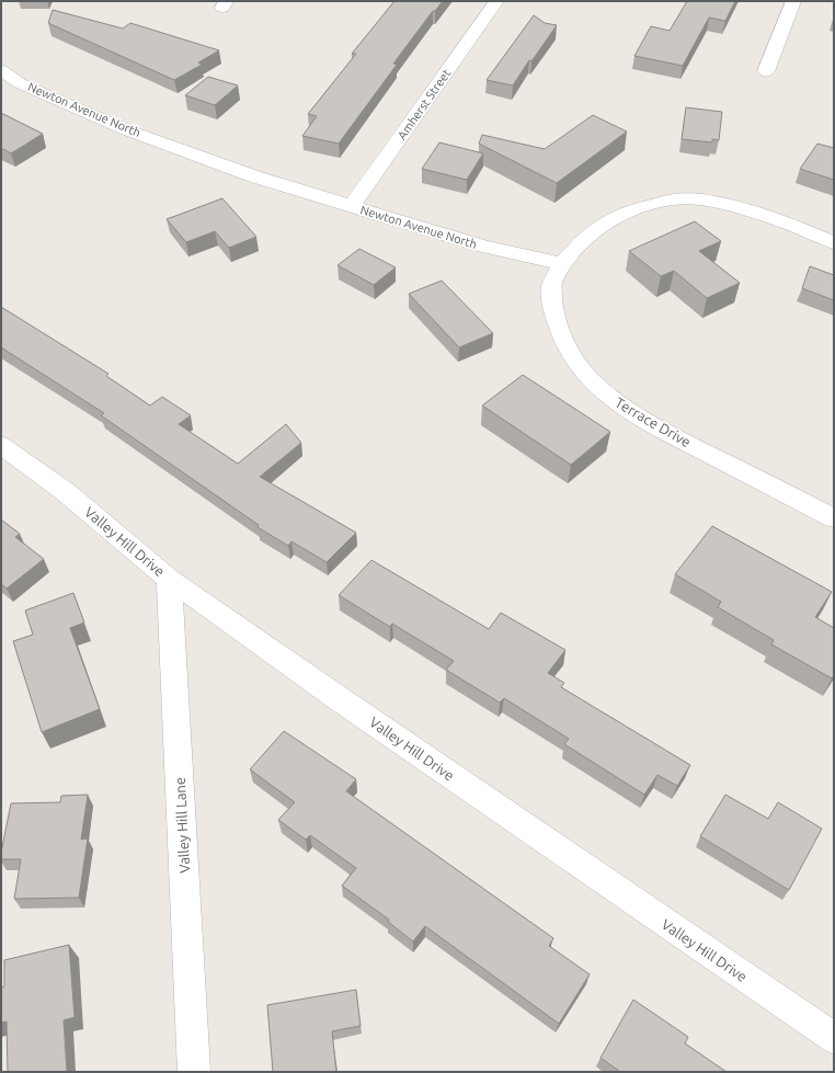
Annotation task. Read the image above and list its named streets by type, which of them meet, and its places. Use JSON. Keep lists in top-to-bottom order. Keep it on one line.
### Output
{"streets":{"street":["Amherst Street","Newton Avenue North","Terrace Drive","Valley Hill Drive","Valley Hill Lane"]},"crossings":[["Amherst Street","Newton Avenue North"],["Newton Avenue North","Terrace Drive"],["Valley Hill Drive","Valley Hill Lane"]]}
